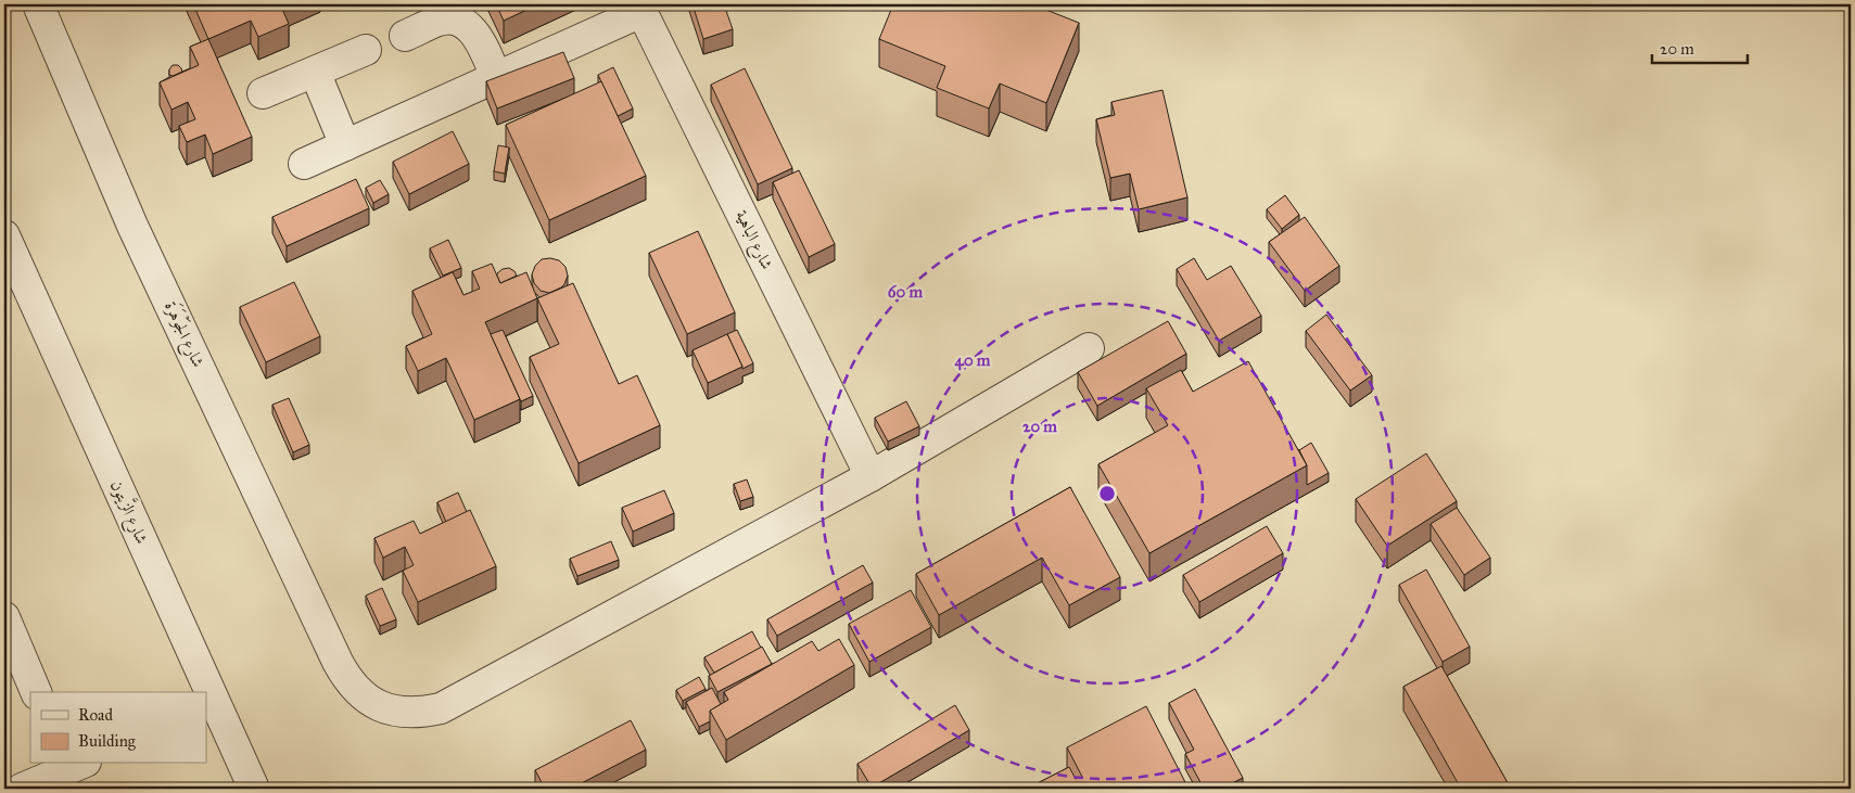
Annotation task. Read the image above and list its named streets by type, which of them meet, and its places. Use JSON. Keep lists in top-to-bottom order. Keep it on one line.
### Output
{"streets":{"street":["شارع الباهية","شارع الجَوْهَرَة","شارع الزَّيتون"]},"crossings":[["شارع الباهية","شارع الجَوْهَرَة"]],"legend":["Road","Building"],"scale_bar":"20 m","rings":["60 m","40 m","20 m"]}
